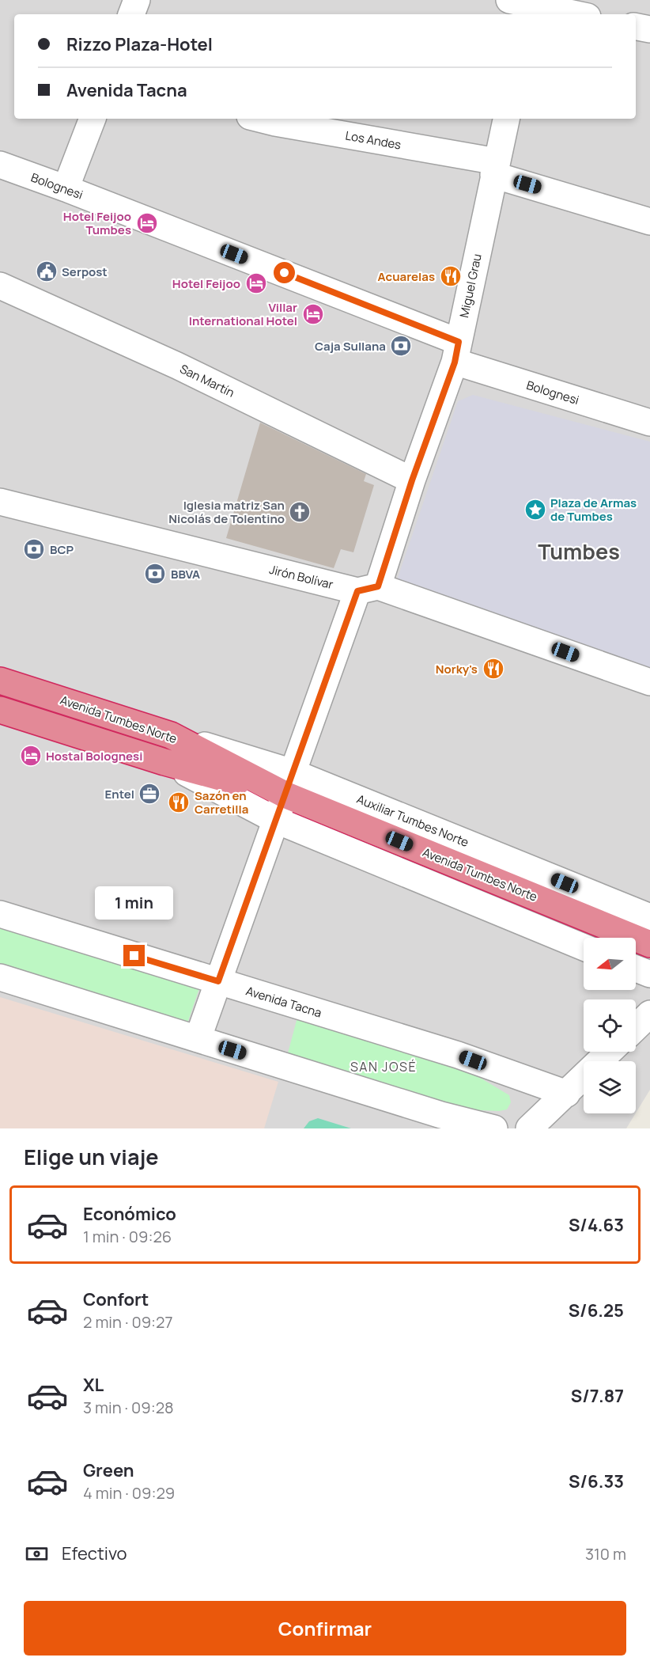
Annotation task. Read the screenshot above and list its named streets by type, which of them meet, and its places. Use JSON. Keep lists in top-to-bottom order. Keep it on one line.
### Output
{"streets":{"highway":["Avenida Tumbes Norte"],"street":["Los Andes","Bolognesi","Miguel Grau","San Martín","Jirón Bolívar","Auxiliar Tumbes Norte","Avenida Tacna"]},"crossings":[["Los Andes","Miguel Grau"],["Bolognesi","Miguel Grau"],["Miguel Grau","San Martín"],["Miguel Grau","Jirón Bolívar"],["Miguel Grau","Avenida Tumbes Norte"],["Miguel Grau","Auxiliar Tumbes Norte"],["Miguel Grau","Avenida Tacna"],["Avenida Tumbes Norte","Auxiliar Tumbes Norte"]],"districts":["Tumbes","SAN JOSÉ"],"places":{"hotel":["Hotel Feijoo Tumbes","Hotel Feijoo","Villar International Hotel","Hostal Bolognesi"],"public building":["Serpost"],"restaurant":["Acuarelas","Norky's","Sazón en Carretilla"],"bank":["Caja Sullana","BCP","BBVA"],"place":["Plaza de Armas de Tumbes"],"church":["Iglesia matriz San Nicolás de Tolentino"],"office":["Entel"]},"north":"left","page":{"banner":["Rizzo Plaza-Hotel","Avenida Tacna"],"bubble":"1 min","heading":"Elige un viaje","list":[{"name":"Económico","note":"1 min · 09:26","value":"S/4.63"},{"name":"Confort","note":"2 min · 09:27","value":"S/6.25"},{"name":"XL","note":"3 min · 09:28","value":"S/7.87"},{"name":"Green","note":"4 min · 09:29","value":"S/6.33"}],"pay":["Efectivo","310 m"],"buttons":"Confirmar"}}
